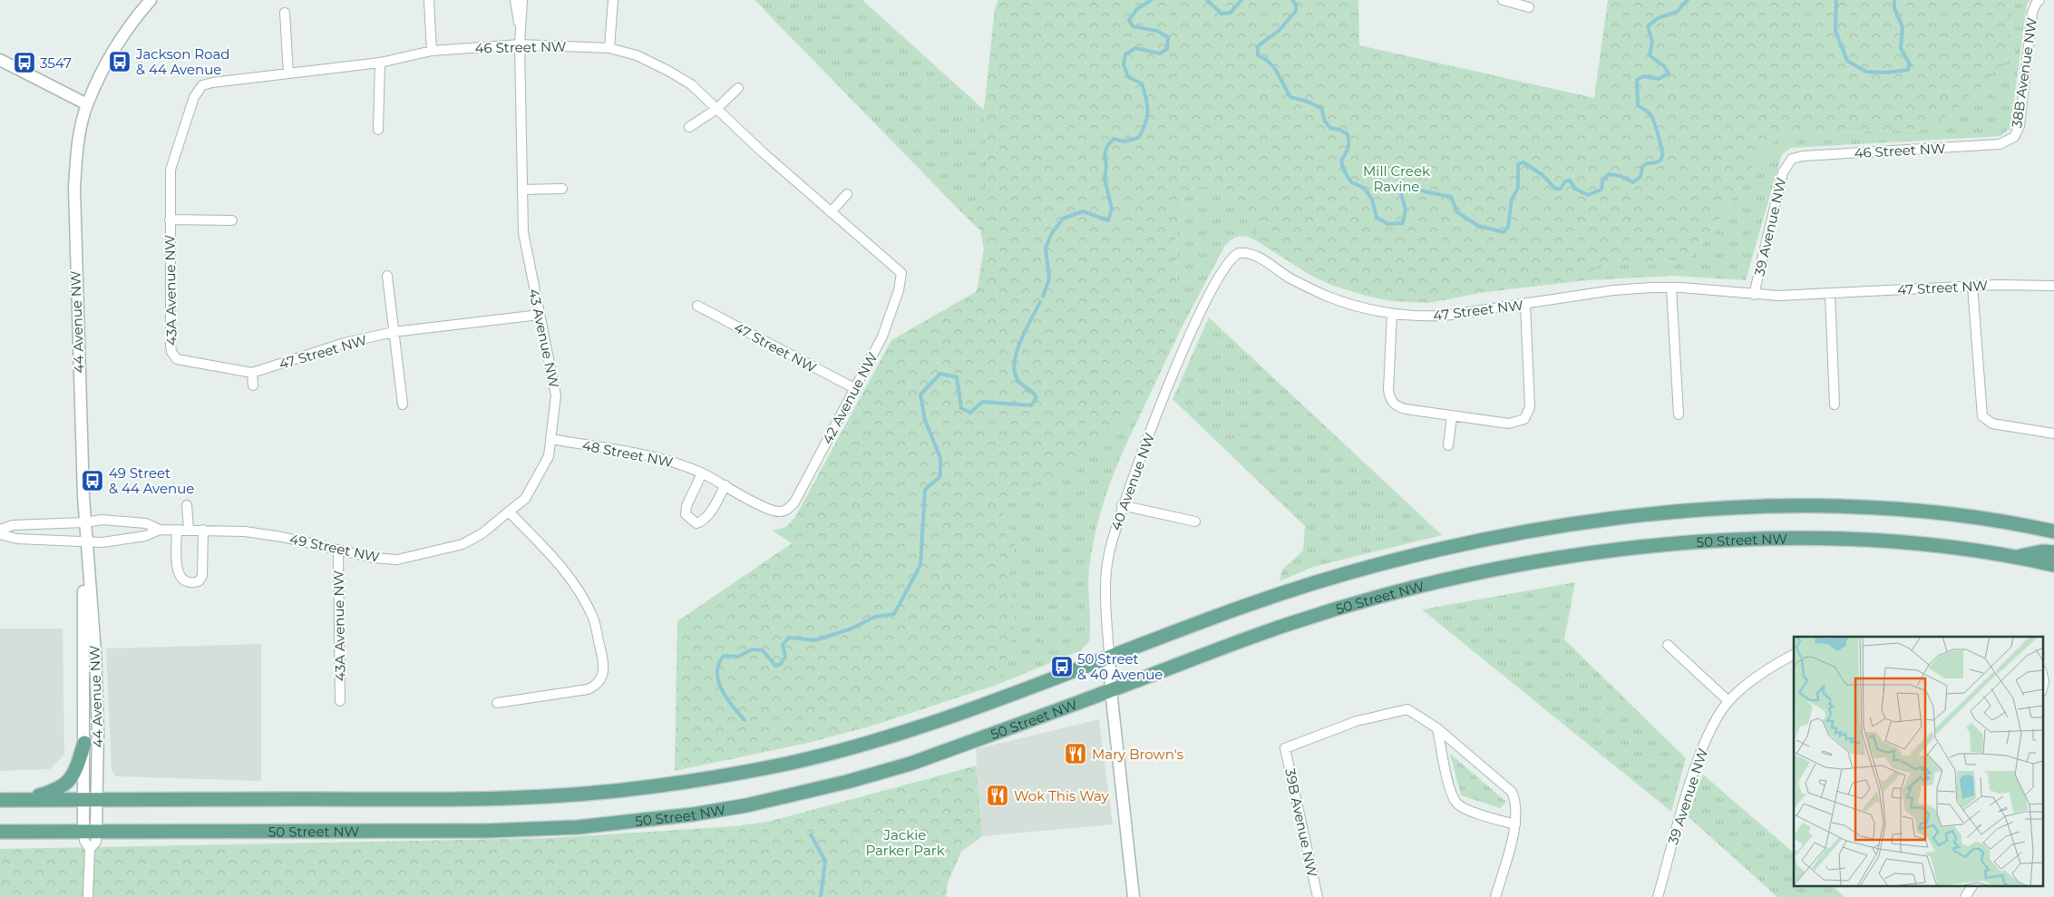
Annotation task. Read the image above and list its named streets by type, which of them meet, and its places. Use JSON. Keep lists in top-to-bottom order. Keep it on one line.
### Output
{"streets":{"main road":["50 Street NW"],"street":["46 Street NW","38B Avenue NW","39 Avenue NW","47 Street NW","43A Avenue NW","44 Avenue NW","43 Avenue NW","42 Avenue NW","48 Street NW","40 Avenue NW","49 Street NW","39B Avenue NW"]},"crossings":[["46 Street NW","38B Avenue NW"],["46 Street NW","39 Avenue NW"],["46 Street NW","43A Avenue NW"],["46 Street NW","43 Avenue NW"],["46 Street NW","42 Avenue NW"],["39 Avenue NW","47 Street NW"],["47 Street NW","43A Avenue NW"],["47 Street NW","43 Avenue NW"],["47 Street NW","42 Avenue NW"],["47 Street NW","40 Avenue NW"],["43A Avenue NW","49 Street NW"],["44 Avenue NW","50 Street NW"],["44 Avenue NW","49 Street NW"],["43 Avenue NW","48 Street NW"],["43 Avenue NW","49 Street NW"],["42 Avenue NW","48 Street NW"],["40 Avenue NW","50 Street NW"]],"parks":["Mill Creek Ravine","Jackie Parker Park"],"places":{"bus stop":["Jackson Road & 44 Avenue","3547","49 Street & 44 Avenue","50 Street & 40 Avenue"],"restaurant":["Mary Brown's","Wok This Way"]}}
